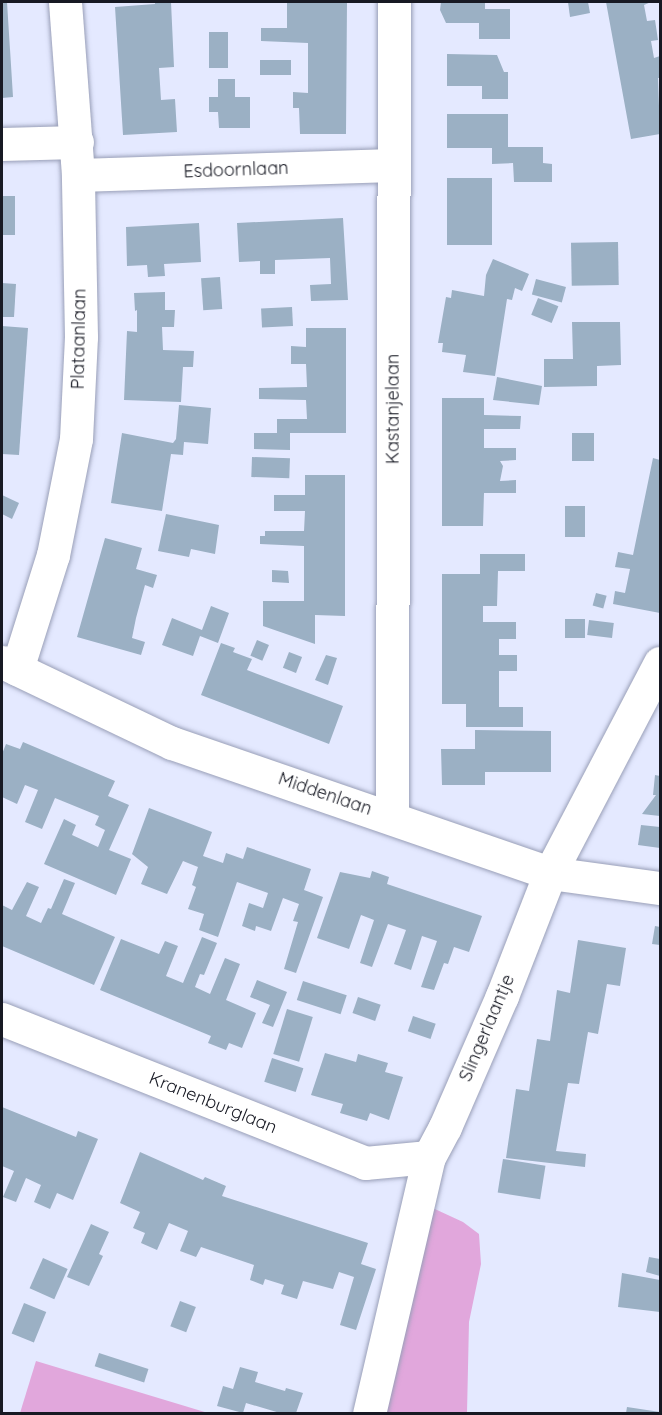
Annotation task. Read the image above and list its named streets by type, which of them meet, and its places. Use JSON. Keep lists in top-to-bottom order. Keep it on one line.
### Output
{"streets":{"street":["Esdoornlaan","Plataanlaan","Kastanjelaan","Middenlaan","Slingerlaantje","Kranenburglaan"]},"crossings":[["Esdoornlaan","Plataanlaan"],["Esdoornlaan","Kastanjelaan"],["Plataanlaan","Middenlaan"],["Kastanjelaan","Middenlaan"],["Middenlaan","Slingerlaantje"],["Slingerlaantje","Kranenburglaan"]]}
